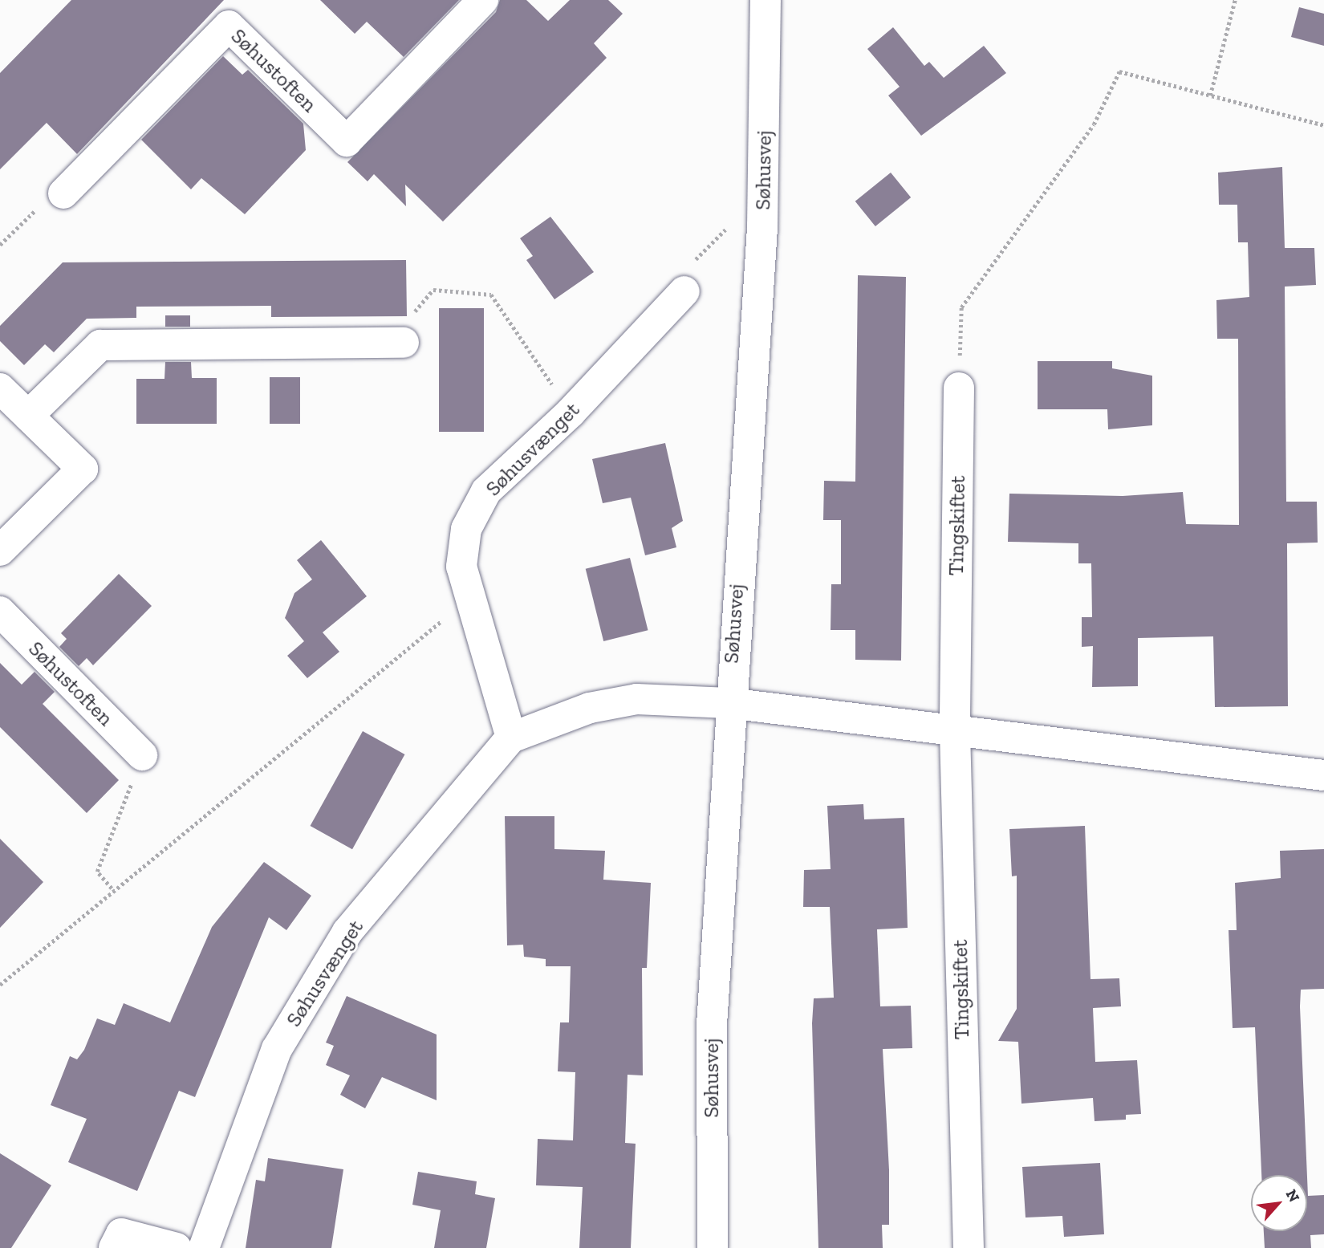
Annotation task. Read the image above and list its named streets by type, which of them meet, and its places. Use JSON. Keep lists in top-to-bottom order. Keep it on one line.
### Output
{"streets":{"street":["Søhustoften","Søhusvej","Søhusvænget","Tingskiftet"]},"crossings":[["Søhusvej","Søhusvænget"]],"north":"top right"}
